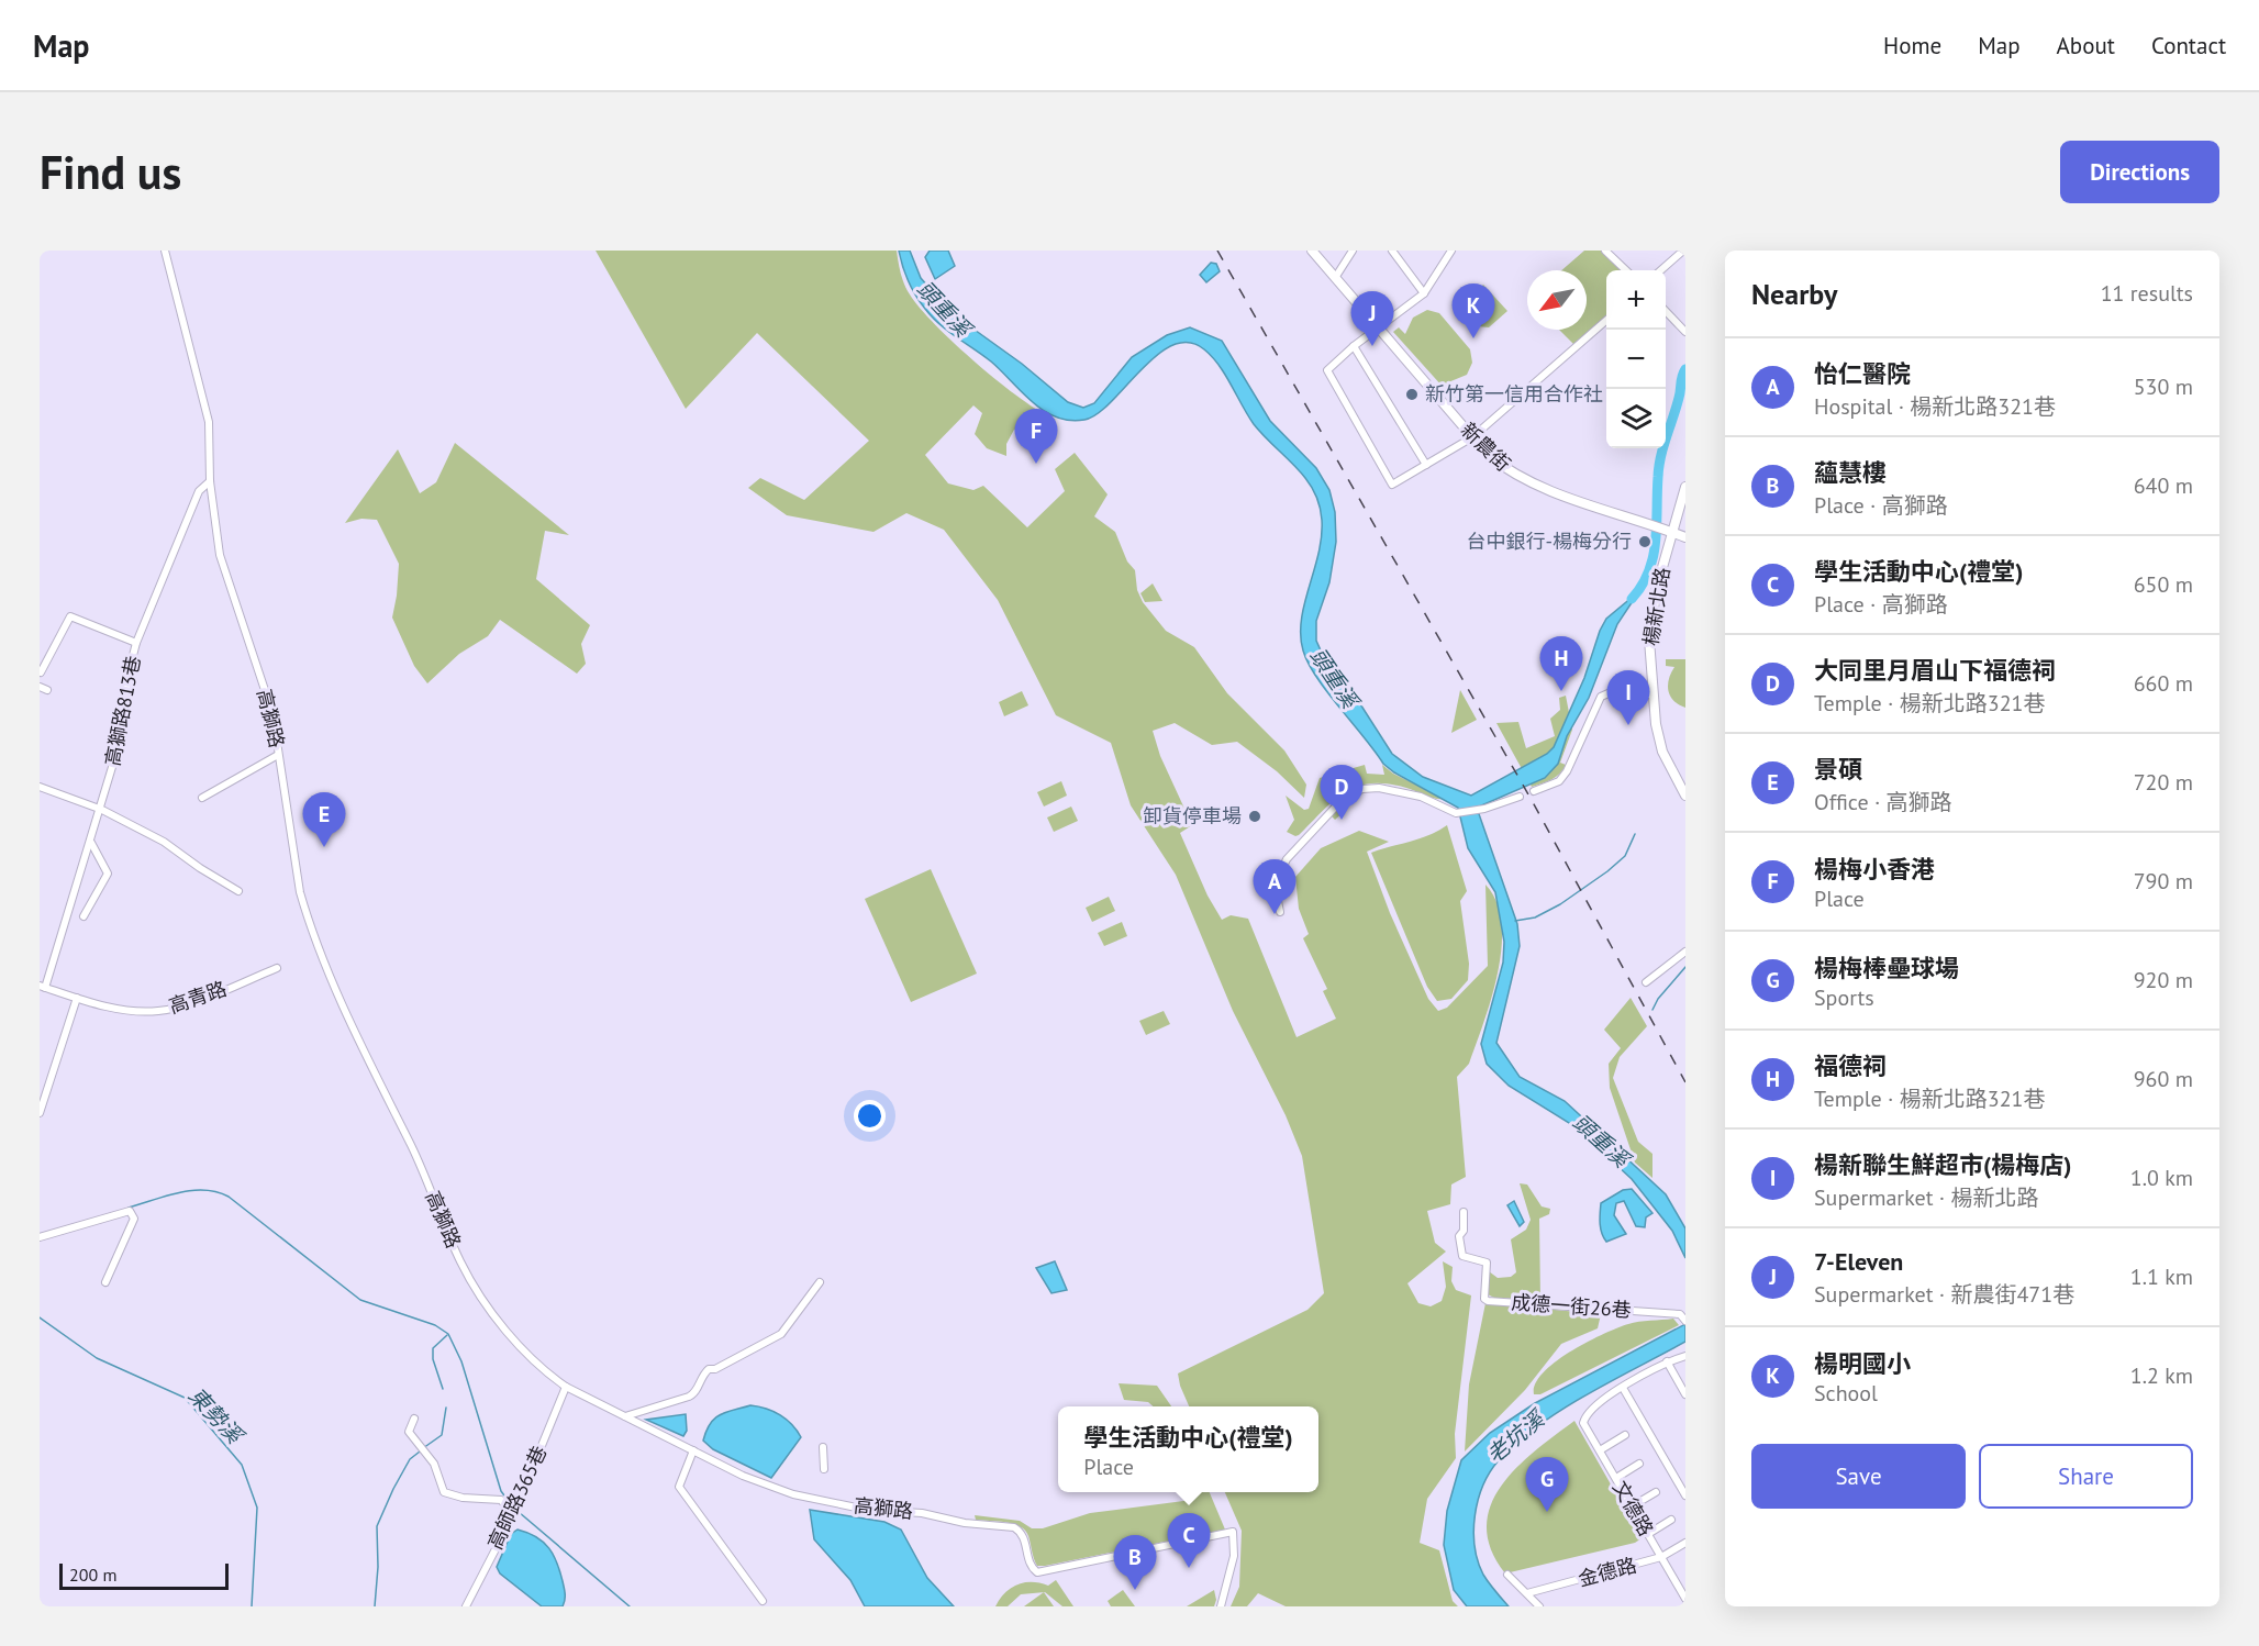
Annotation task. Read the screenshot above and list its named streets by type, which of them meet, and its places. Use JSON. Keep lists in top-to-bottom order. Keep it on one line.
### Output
{"streets":{"street":["新農街","楊新北路","高獅路813巷","高獅路","高青路","成德一街26巷","高師路365巷","文德路","金德路"]},"crossings":[["新農街","楊新北路"],["高獅路813巷","高獅路"],["高獅路813巷","高青路"],["高獅路","高師路365巷"],["文德路","金德路"]],"water":["頭重溪","東勢溪","老坑溪"],"places":["新竹第一信用合作社","台中銀行-楊梅分行","卸貨停車場"],"scale_bar":"200 m","north":"bottom left","page":{"header":"Map","nav":["Home","Map","About","Contact"],"buttons":["Directions",["Save","Share"]],"title":"Find us","heading":["Nearby","11 results"],"map_buttons":["+","−"],"pins":["K","J","F","H","I","D","E","A","G","C","B"],"list":[{"mark":"A","name":"怡仁醫院","note":"Hospital · 楊新北路321巷","value":"530 m"},{"mark":"B","name":"蘊慧樓","note":"Place · 高獅路","value":"640 m"},{"mark":"C","name":"學生活動中心(禮堂)","note":"Place · 高獅路","value":"650 m"},{"mark":"D","name":"大同里月眉山下福德祠","note":"Temple · 楊新北路321巷","value":"660 m"},{"mark":"E","name":"景碩","note":"Office · 高獅路","value":"720 m"},{"mark":"F","name":"楊梅小香港","note":"Place","value":"790 m"},{"mark":"G","name":"楊梅棒壘球場","note":"Sports","value":"920 m"},{"mark":"H","name":"福德祠","note":"Temple · 楊新北路321巷","value":"960 m"},{"mark":"I","name":"楊新聯生鮮超市(楊梅店)","note":"Supermarket · 楊新北路","value":"1.0 km"},{"mark":"J","name":"7-Eleven","note":"Supermarket · 新農街471巷","value":"1.1 km"},{"mark":"K","name":"楊明國小","note":"School","value":"1.2 km"}],"popup":["學生活動中心(禮堂)","Place"],"scale":"200 m"}}
